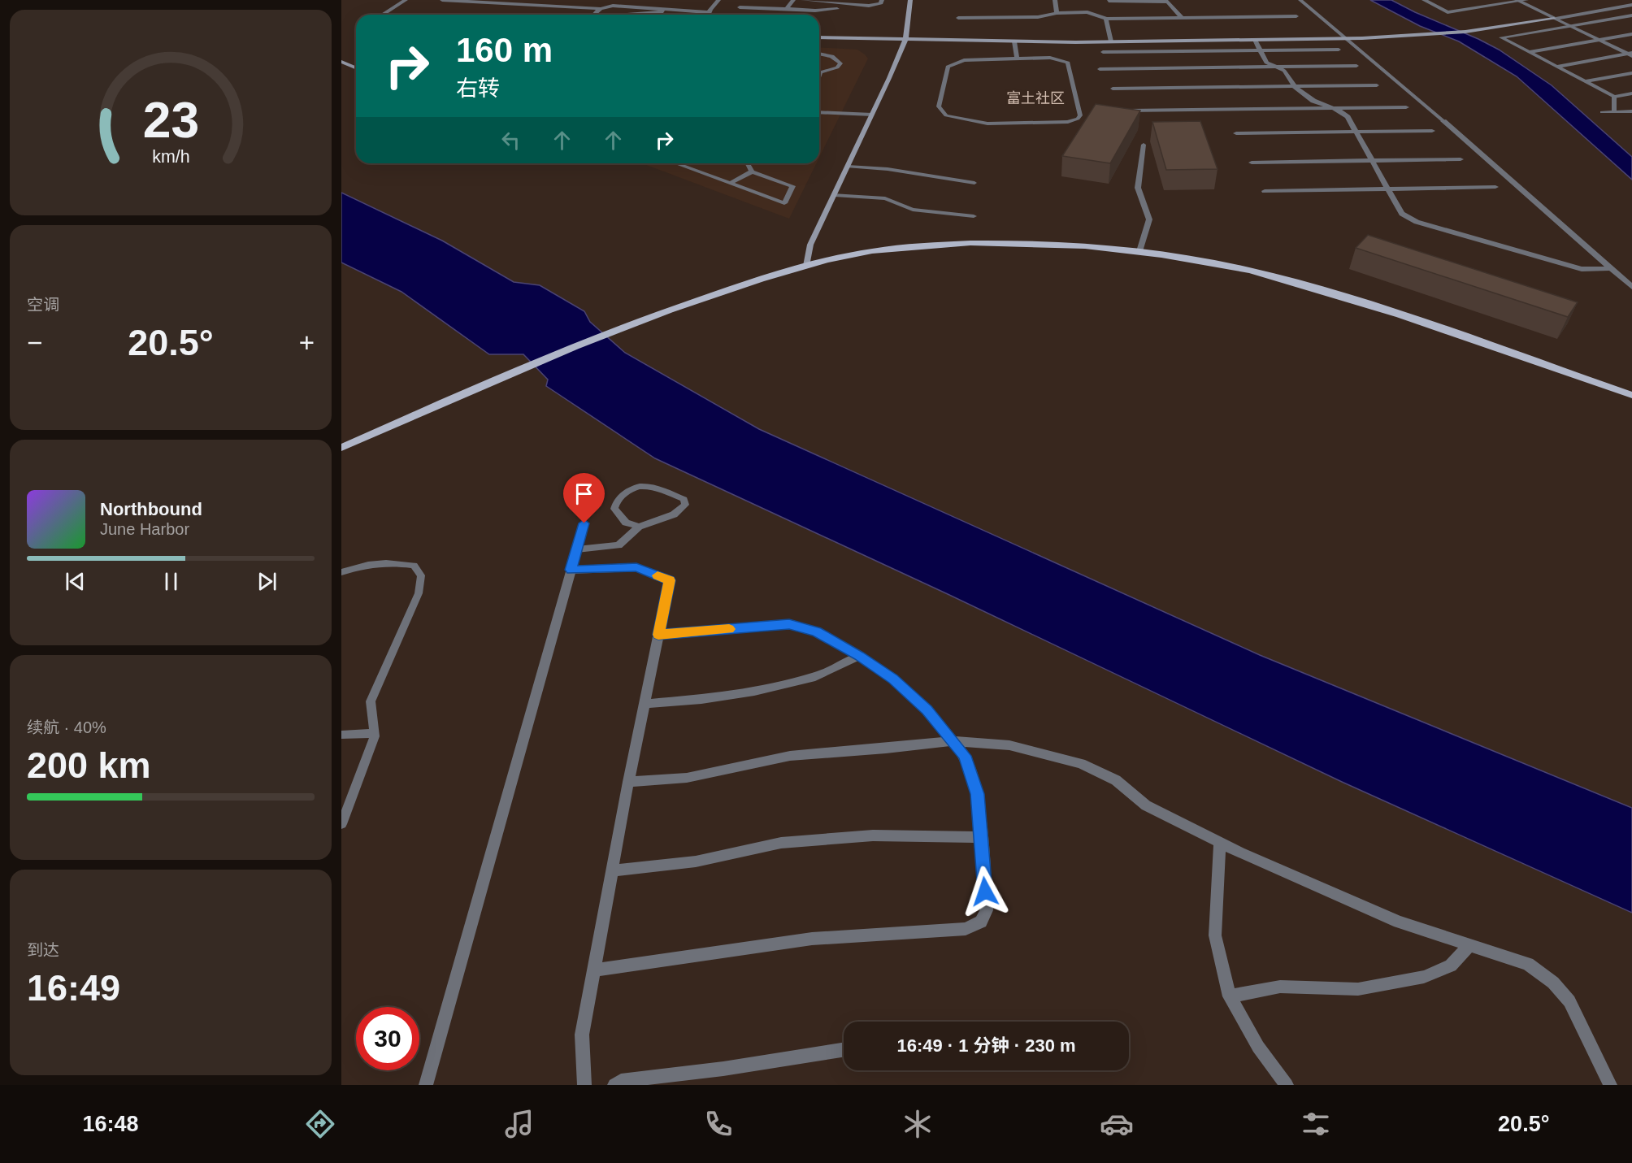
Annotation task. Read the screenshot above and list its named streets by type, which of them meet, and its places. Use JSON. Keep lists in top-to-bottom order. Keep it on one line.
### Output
{"districts":["富土社区"],"page":{"turn":["160 m","右转"],"tile":["空调",["续航 · 40%","200 km"],["到达","16:49"]],"heat":["−","20.5°","+"],"song":["Northbound","June Harbor"],"limit":"30","trip":"16:49 · 1 分钟 · 230 m","tabs":["16:48","20.5°"],"gauge":["23","km/h"]}}
